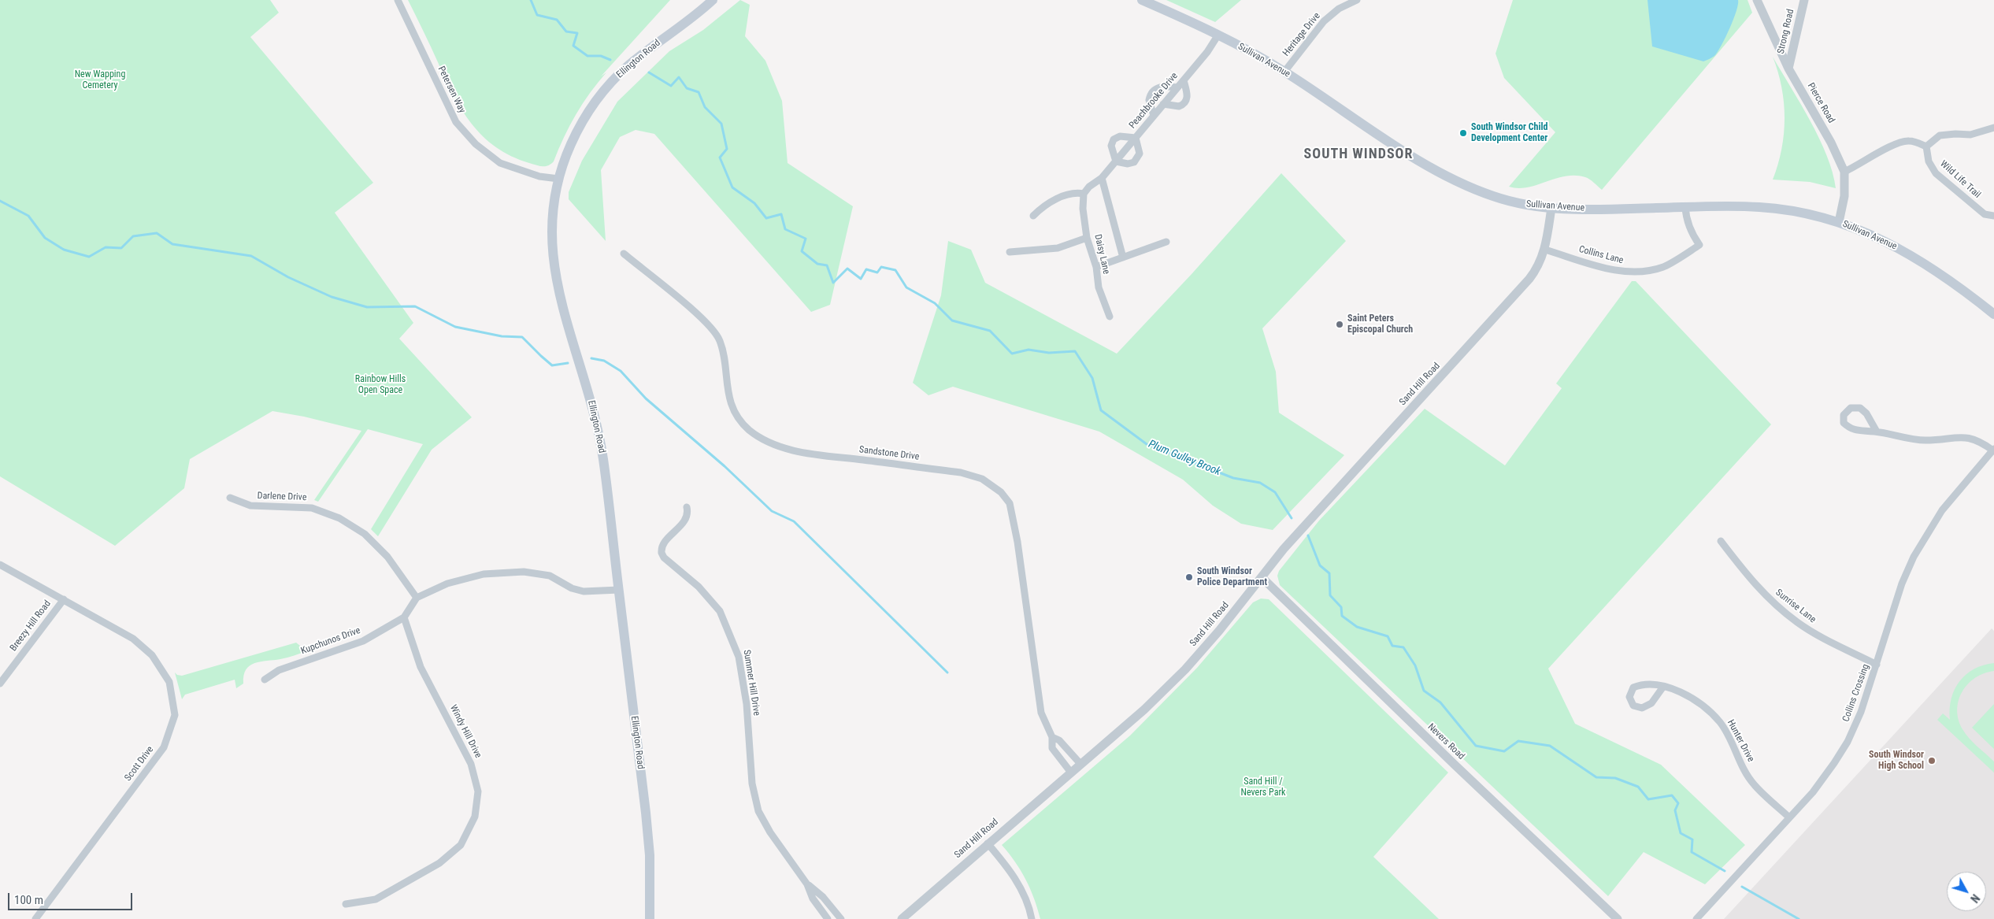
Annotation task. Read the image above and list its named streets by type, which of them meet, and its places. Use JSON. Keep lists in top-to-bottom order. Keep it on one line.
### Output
{"streets":{"main road":["Ellington Road","Sullivan Avenue"],"street":["Strong Road","Heritage Drive","Petersen Way","Peachbrooke Drive","Pierce Road","Wild Life Trail","Daisy Lane","Collins Lane","Sand Hill Road","Sandstone Drive","Darlene Drive","Sunrise Lane","Breezy Hill Road","Kupchunos Drive","Summer Hill Drive","Collins Crossing","Windy Hill Drive","Hunter Drive","Nevers Road","Scott Drive"]},"crossings":[["Strong Road","Pierce Road"],["Heritage Drive","Sullivan Avenue"],["Ellington Road","Petersen Way"],["Sullivan Avenue","Peachbrooke Drive"],["Sullivan Avenue","Pierce Road"],["Sullivan Avenue","Collins Lane"],["Sullivan Avenue","Sand Hill Road"],["Peachbrooke Drive","Daisy Lane"],["Collins Lane","Sand Hill Road"],["Sand Hill Road","Sandstone Drive"],["Sand Hill Road","Nevers Road"],["Darlene Drive","Kupchunos Drive"],["Sunrise Lane","Collins Crossing"],["Breezy Hill Road","Scott Drive"],["Kupchunos Drive","Windy Hill Drive"],["Collins Crossing","Hunter Drive"]],"districts":["SOUTH WINDSOR"],"water":["Plum Gulley Brook"],"parks":["New Wapping Cemetery","Rainbow Hills Open Space","Sand Hill / Nevers Park"],"places":["South Windsor Child Development Center","Saint Peters Episcopal Church","South Windsor Police Department","South Windsor High School"],"scale_bar":"100 m","north":"bottom right"}
